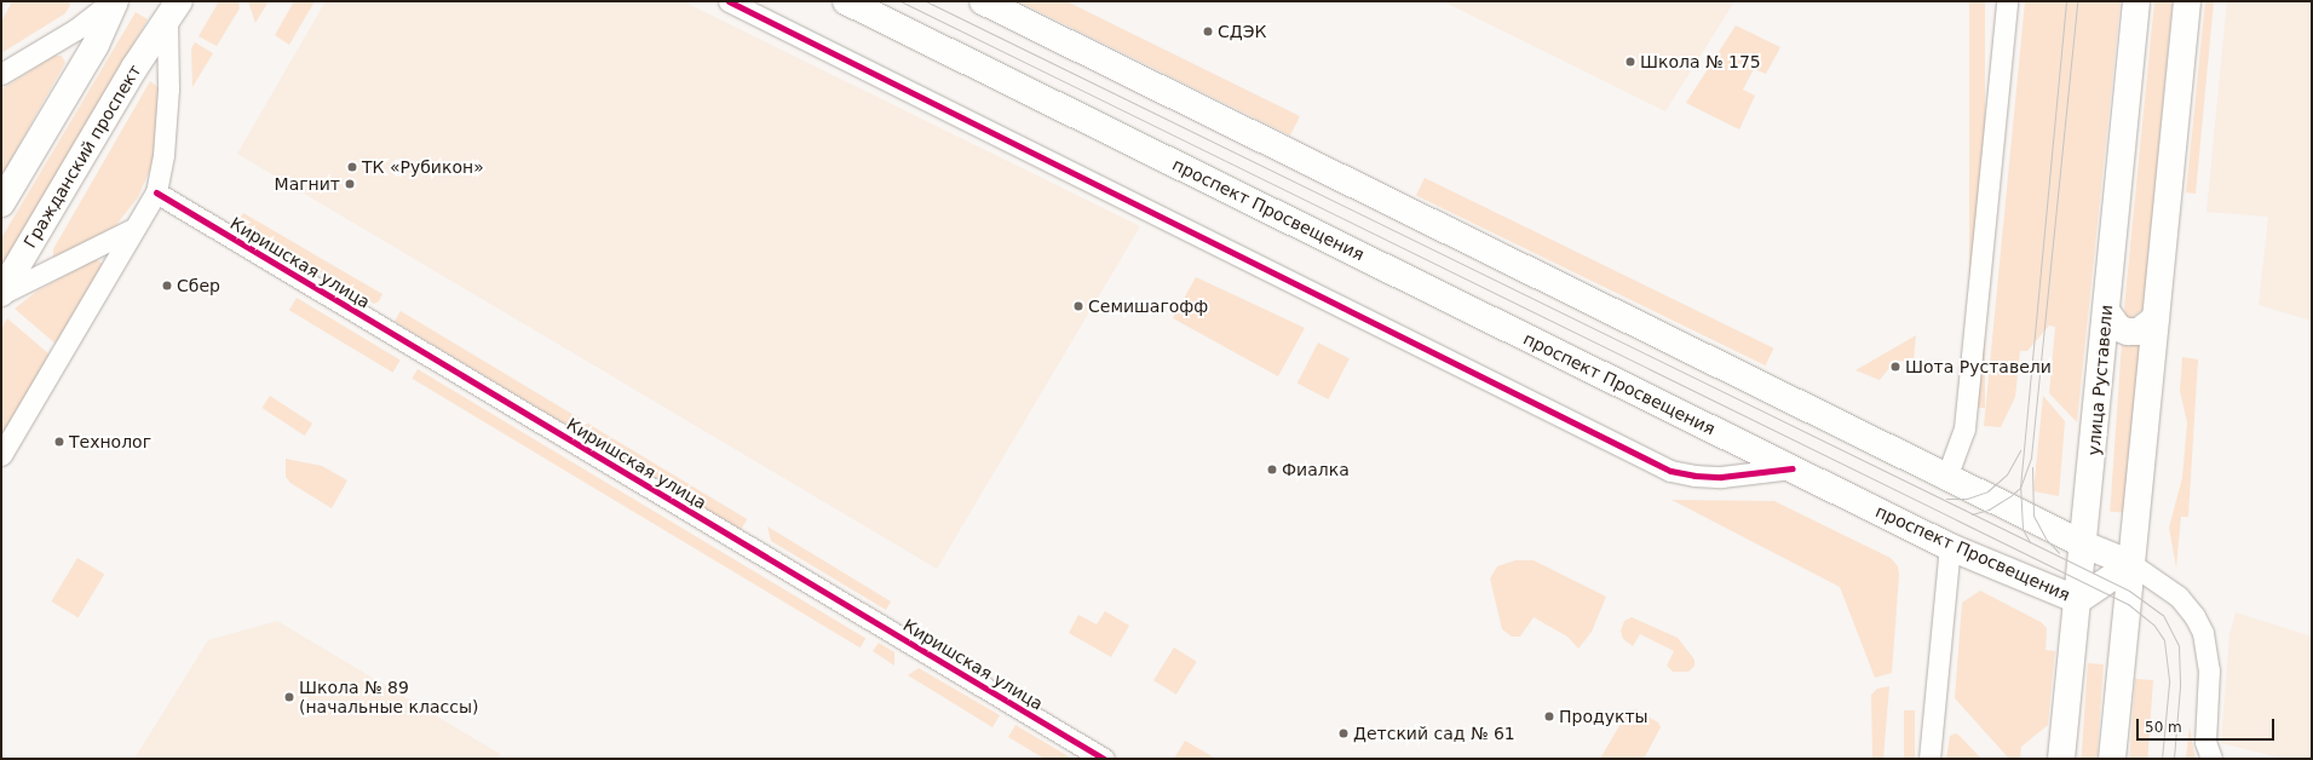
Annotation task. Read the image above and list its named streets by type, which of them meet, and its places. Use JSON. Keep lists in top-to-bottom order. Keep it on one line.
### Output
{"streets":{"main road":["Гражданский проспект","проспект Просвещения","улица Руставели"],"street":["Киришская улица"]},"crossings":[["Гражданский проспект","Киришская улица"],["проспект Просвещения","улица Руставели"]],"places":["СДЭК","Школа № 175","ТК «Рубикон»","Магнит","Сбер","Семишагофф","Шота Руставели","Технолог","Фиалка","Школа № 89 (начальные классы)","Продукты","Детский сад № 61"],"scale_bar":"50 m"}
